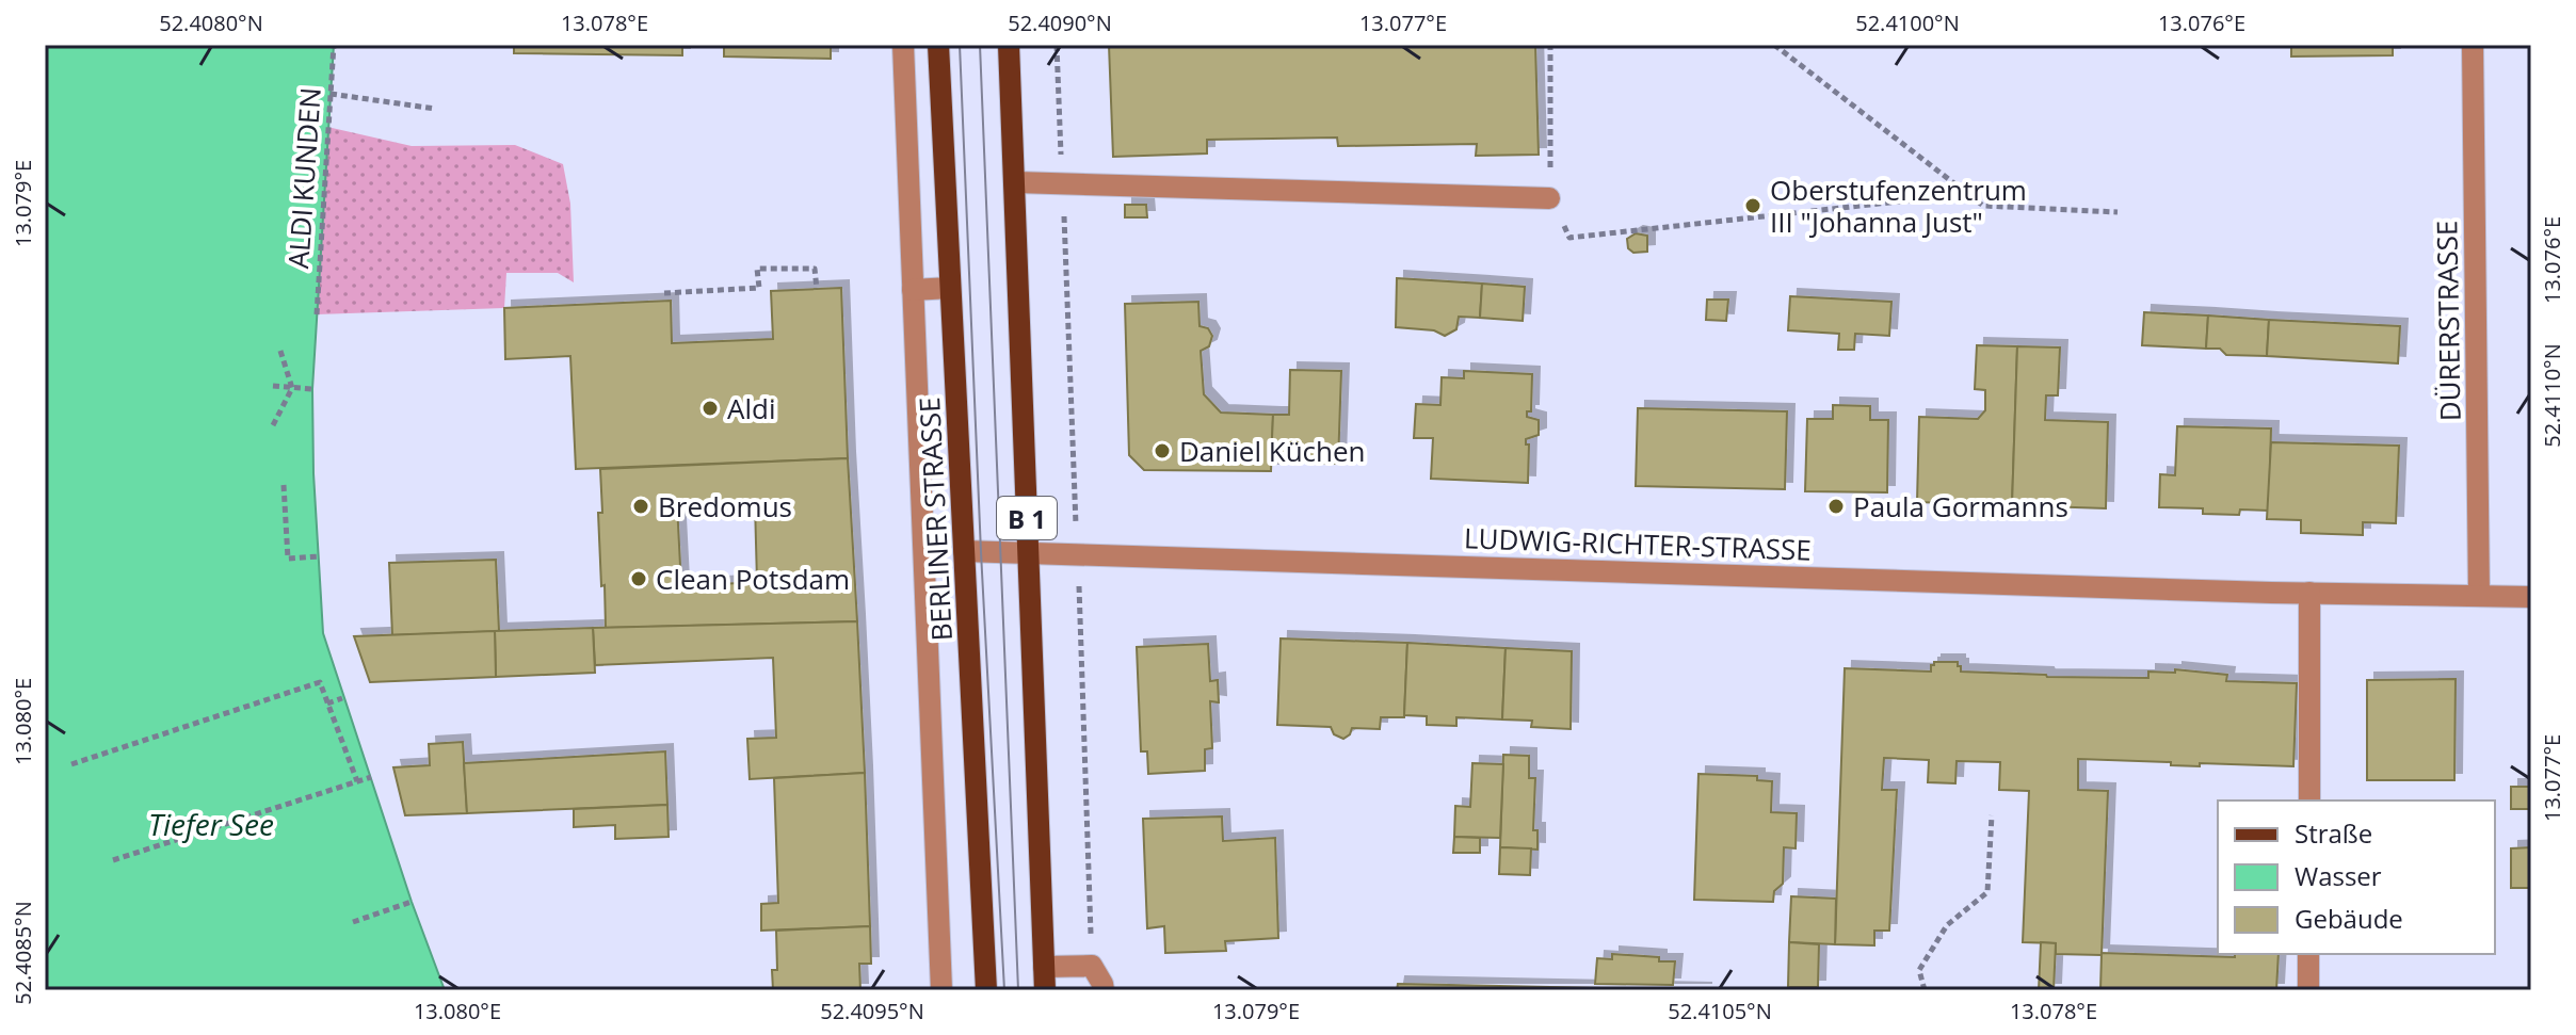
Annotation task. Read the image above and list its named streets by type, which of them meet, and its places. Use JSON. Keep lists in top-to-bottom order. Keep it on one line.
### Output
{"streets":{"main road":["B 1","BERLINER STRASSE"],"street":["DÜRERSTRASSE","LUDWIG-RICHTER-STRASSE"],"path":["ALDI KUNDEN"]},"crossings":[["DÜRERSTRASSE","LUDWIG-RICHTER-STRASSE"],["B 1","LUDWIG-RICHTER-STRASSE"],["BERLINER STRASSE","LUDWIG-RICHTER-STRASSE"]],"water":["Tiefer See"],"places":["Oberstufenzentrum III \"Johanna Just\"","Aldi","Daniel Küchen","Bredomus","Paula Gormanns","Clean Potsdam"],"legend":["Straße","Wasser","Gebäude"],"coordinates":["52.4080°N","13.078°E","52.4090°N","13.077°E","52.4100°N","13.076°E","13.079°E","52.4110°N","13.080°E","52.4085°N","52.4095°N","52.4105°N"]}
